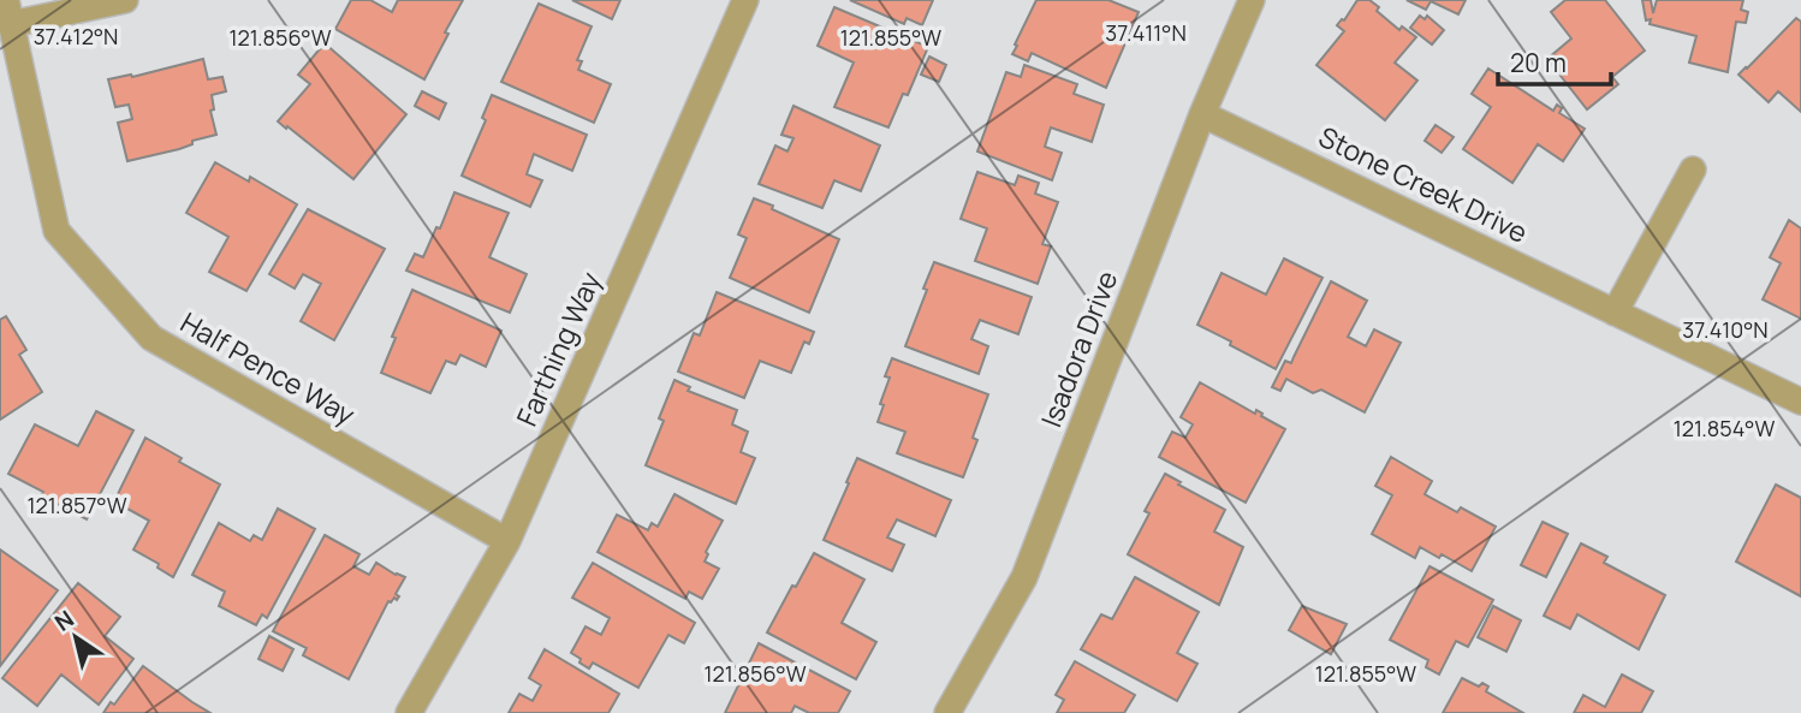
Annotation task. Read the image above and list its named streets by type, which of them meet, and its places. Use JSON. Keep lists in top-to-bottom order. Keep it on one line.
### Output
{"streets":{"street":["Stone Creek Drive","Farthing Way","Isadora Drive","Half Pence Way"]},"crossings":[["Stone Creek Drive","Isadora Drive"],["Farthing Way","Half Pence Way"]],"scale_bar":"20 m","north":"top left","coordinates":["37.411°N","37.412°N","121.855°W","121.856°W","37.410°N","121.854°W","121.857°W"]}
